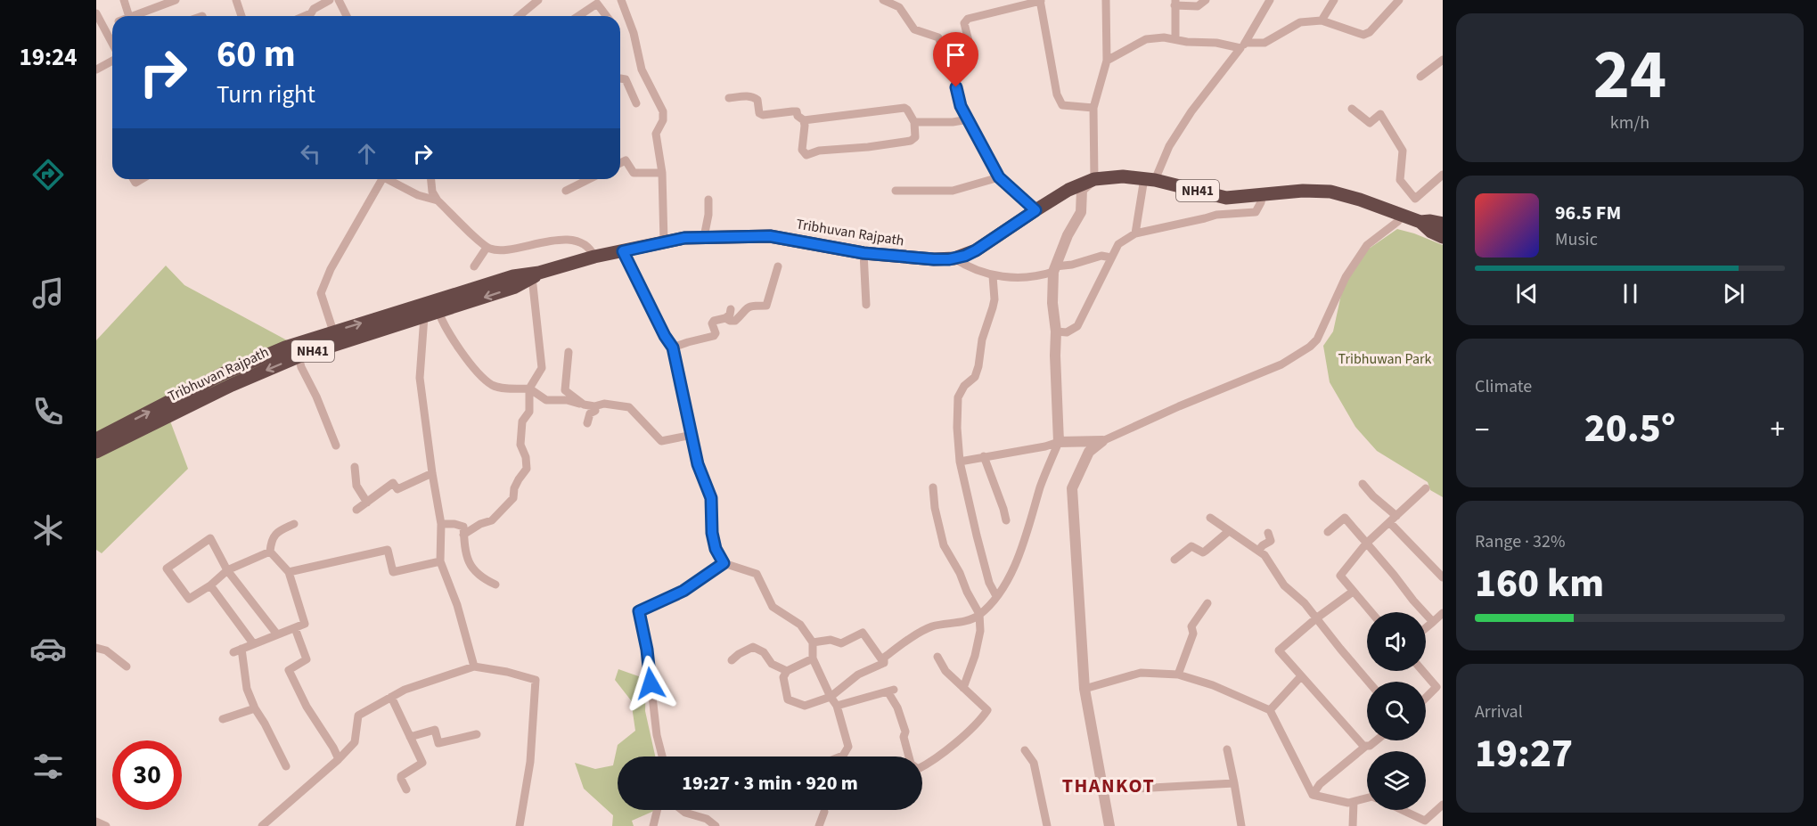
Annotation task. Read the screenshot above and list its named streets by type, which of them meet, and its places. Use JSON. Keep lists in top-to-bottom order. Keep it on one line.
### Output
{"streets":{"highway":["NH41","Tribhuvan Rajpath"]},"districts":["THANKOT"],"parks":["Tribhuwan Park"],"page":{"tabs":"19:24","tile":[["24","km/h"],"Climate",["Range · 32%","160 km"],["Arrival","19:27"]],"turn":["60 m","Turn right"],"song":["96.5 FM","Music"],"heat":["−","20.5°","+"],"limit":"30","trip":"19:27 · 3 min · 920 m"}}
